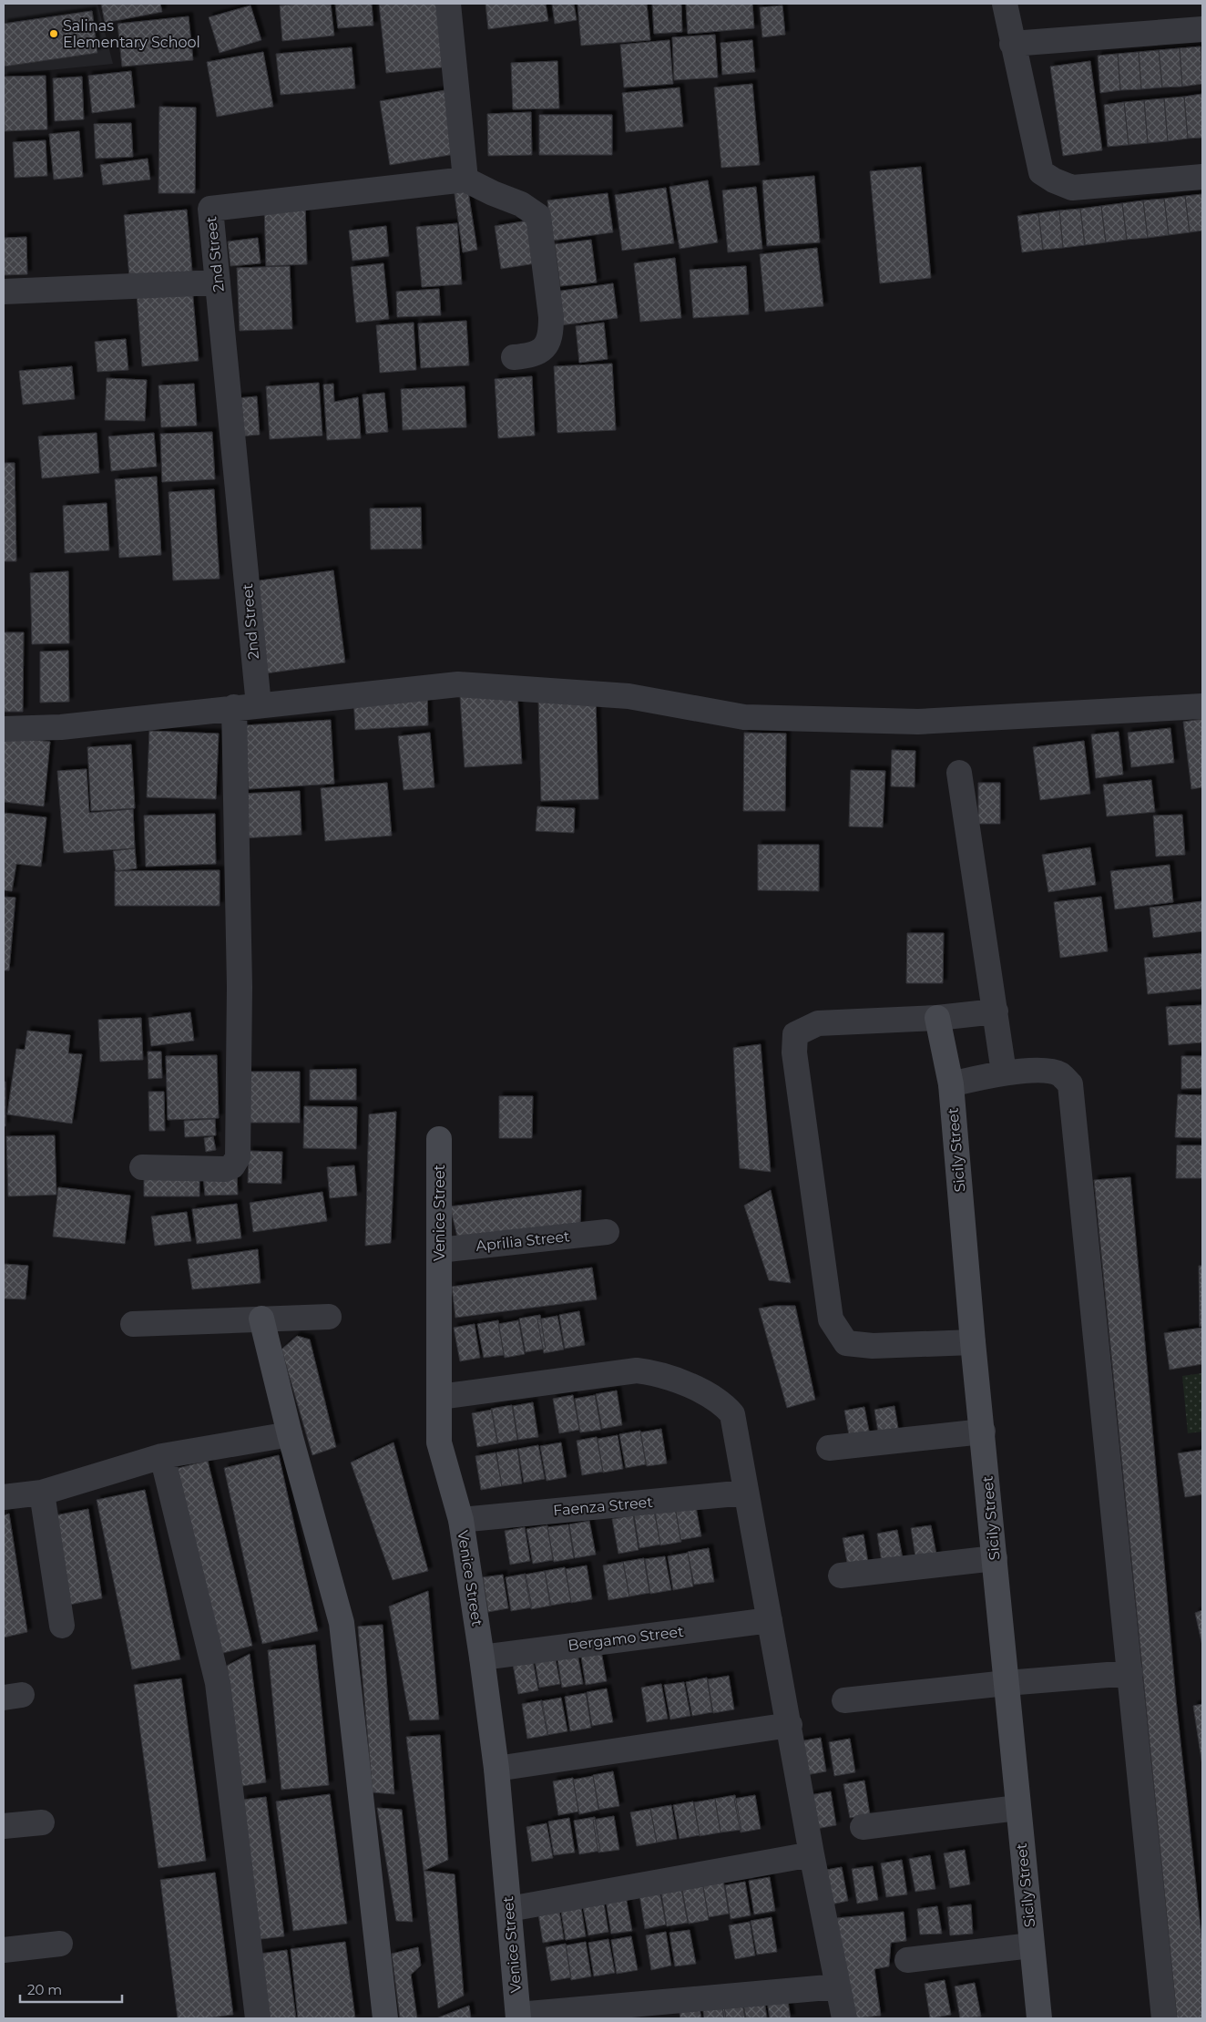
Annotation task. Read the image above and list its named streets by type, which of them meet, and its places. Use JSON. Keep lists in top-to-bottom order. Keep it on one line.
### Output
{"streets":{"street":["2nd Street","Sicily Street","Venice Street","Aprilia Street","Faenza Street","Bergamo Street"]},"crossings":[["Venice Street","Aprilia Street"],["Venice Street","Faenza Street"],["Venice Street","Bergamo Street"]],"places":["Salinas Elementary School"],"scale_bar":"20 m"}
